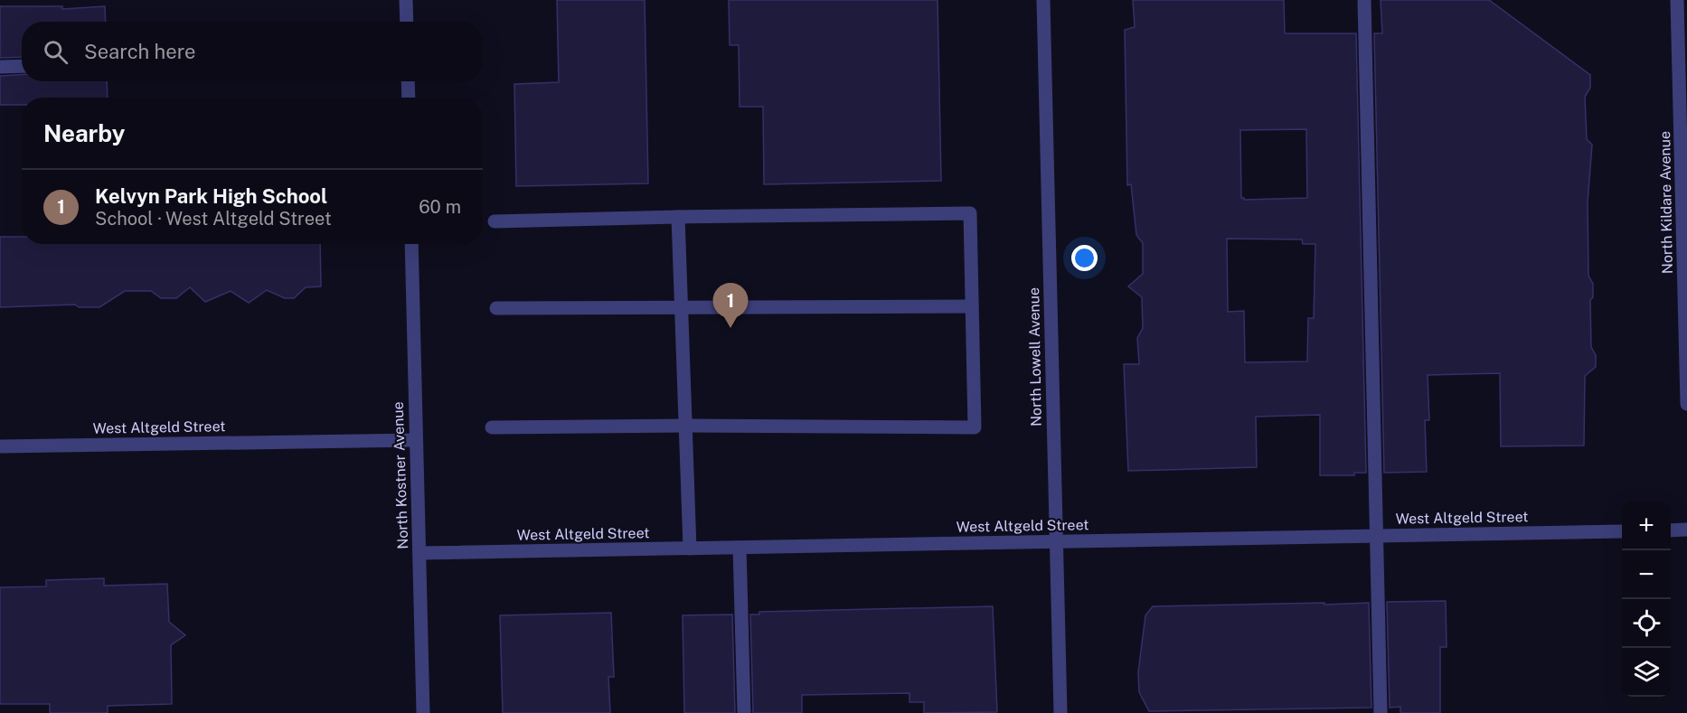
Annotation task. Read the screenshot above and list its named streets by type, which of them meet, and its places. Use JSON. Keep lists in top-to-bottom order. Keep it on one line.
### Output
{"streets":{"street":["North Kildare Avenue","North Lowell Avenue","West Altgeld Street","North Kostner Avenue"]},"crossings":[["North Lowell Avenue","West Altgeld Street"],["West Altgeld Street","North Kostner Avenue"]],"page":{"search":"Search here","heading":"Nearby","list":[{"mark":"1","name":"Kelvyn Park High School","note":"School · West Altgeld Street","value":"60 m"}],"pins":"1","map_buttons":["+","−"]}}
